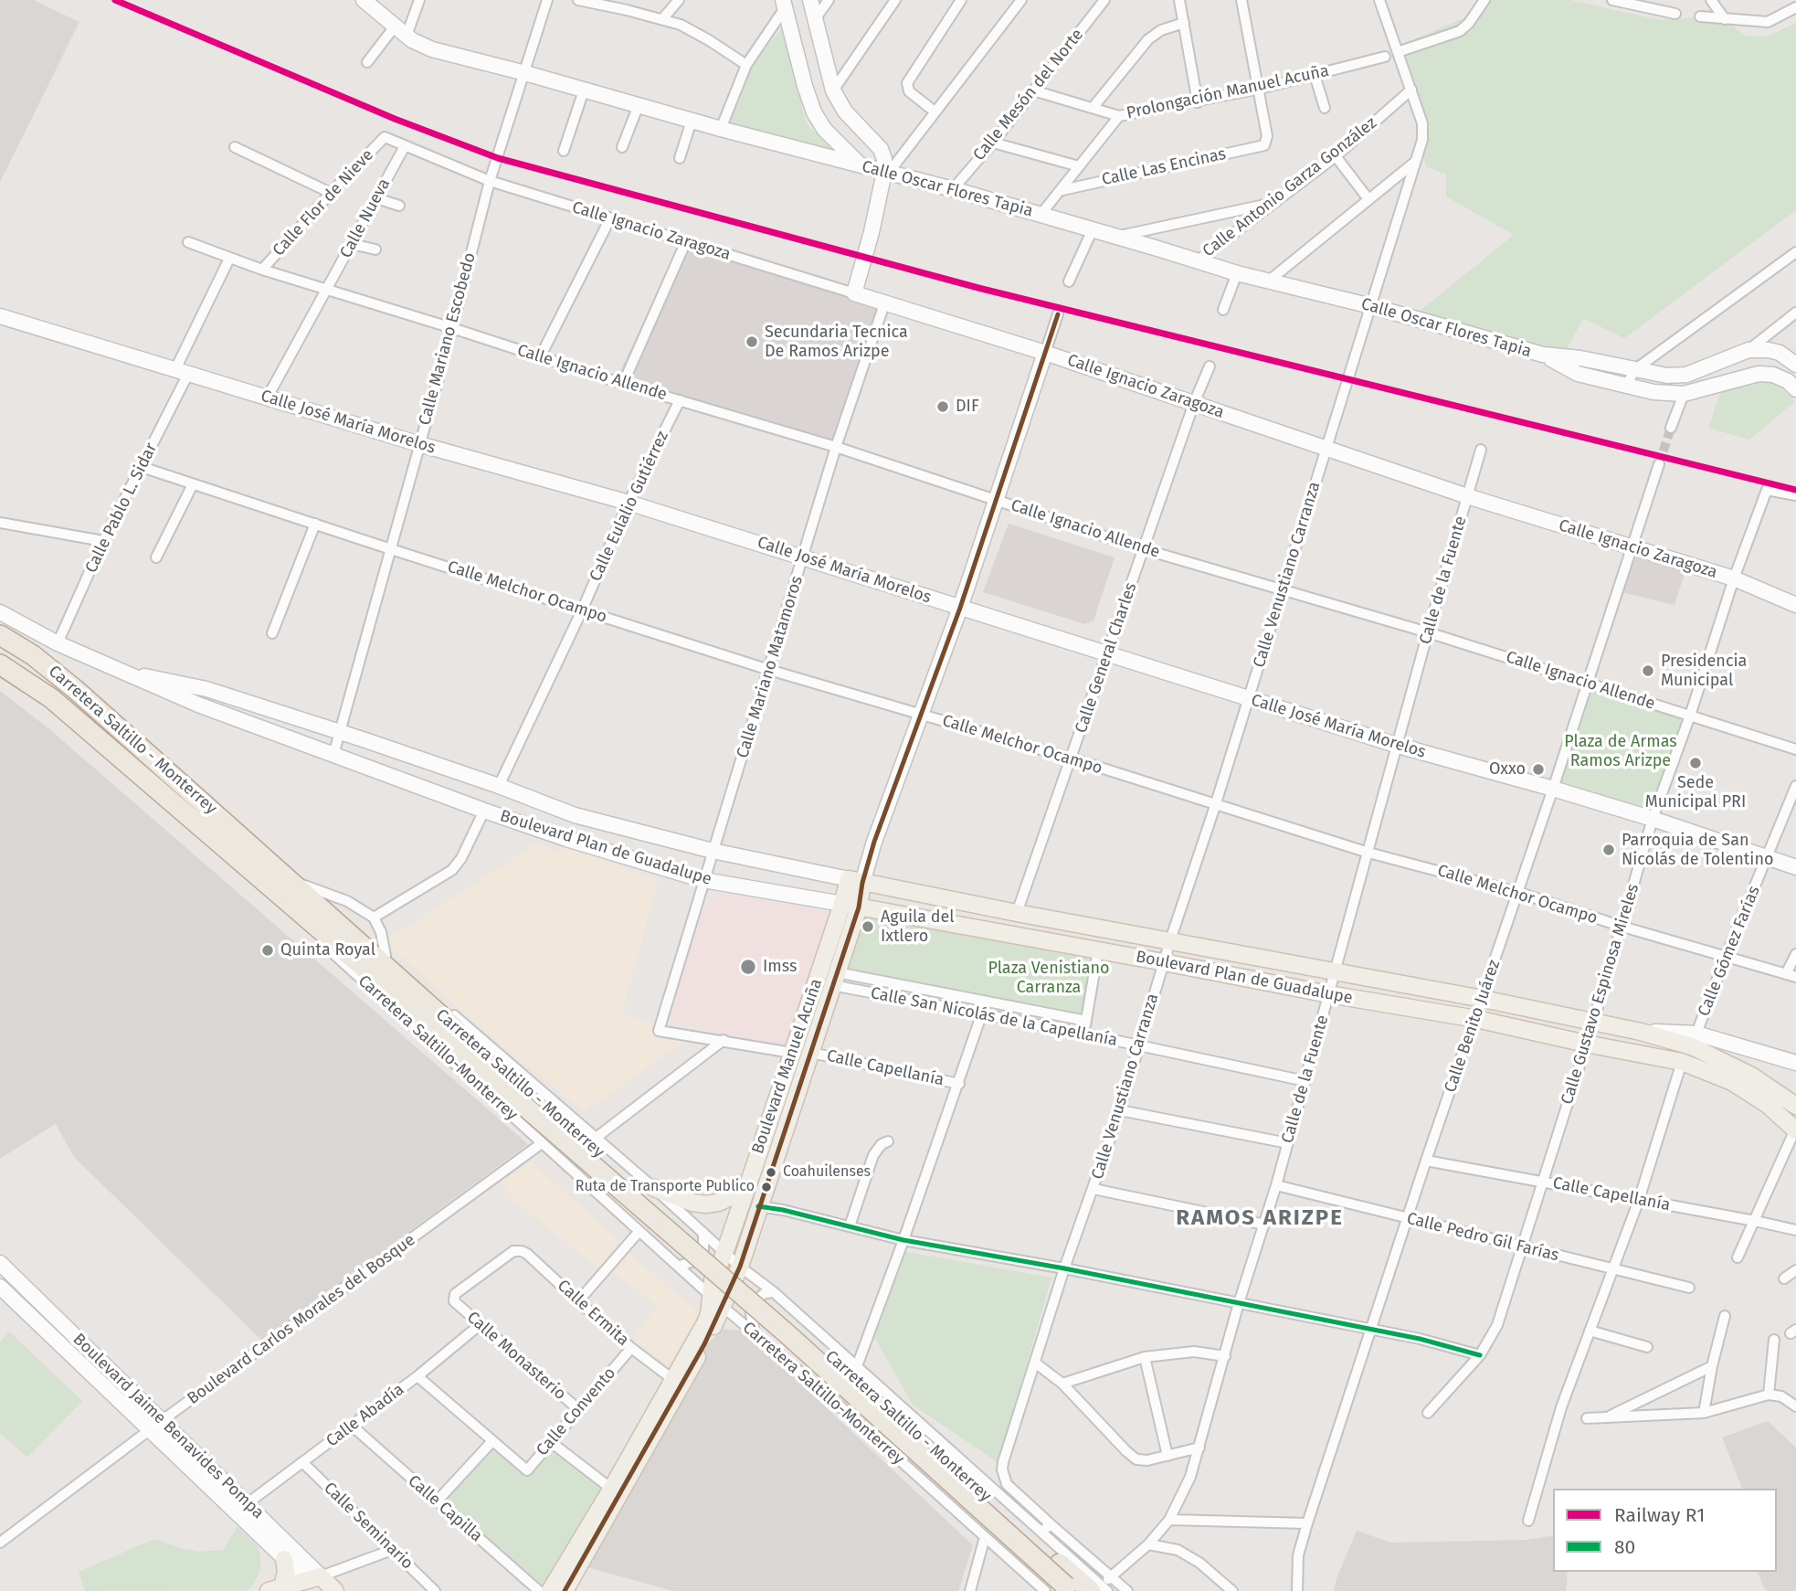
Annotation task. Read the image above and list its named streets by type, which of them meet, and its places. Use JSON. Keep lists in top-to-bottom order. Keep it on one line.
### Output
{"streets":{"highway":["Carretera Saltillo - Monterrey"],"main road":["Boulevard Plan de Guadalupe","Boulevard Manuel Acuña","Boulevard Jaime Benavides Pompa"],"street":["Prolongación Manuel Acuña","Calle Mesón del Norte","Calle Las Encinas","Calle Antonio Garza González","Calle Oscar Flores Tapia","Calle Flor de Nieve","Calle Nueva","Calle Ignacio Zaragoza","Calle Mariano Escobedo","Calle Ignacio Allende","Calle José María Morelos","Calle Eulalio Gutiérrez","Calle Pablo L. Sidar","Calle Venustiano Carranza","Calle de la Fuente","Calle Melchor Ocampo","Calle General Charles","Calle Mariano Matamoros","Calle Gómez Farías","Calle Gustavo Espinosa Mireles","Calle San Nicolás de la Capellanía","Calle Benito Juárez","Carretera Saltillo-Monterrey","Calle Capellanía","Calle Pedro Gil Farías","Calle Ermita","Boulevard Carlos Morales del Bosque","Calle Monasterio","Calle Convento","Calle Abadía","Calle Capilla","Calle Seminario"]},"crossings":[["Prolongación Manuel Acuña","Calle Mesón del Norte"],["Prolongación Manuel Acuña","Calle Las Encinas"],["Calle Mesón del Norte","Calle Oscar Flores Tapia"],["Calle Antonio Garza González","Calle Oscar Flores Tapia"],["Calle Antonio Garza González","Calle Venustiano Carranza"],["Calle Oscar Flores Tapia","Calle Mariano Escobedo"],["Calle Oscar Flores Tapia","Calle Venustiano Carranza"],["Calle Flor de Nieve","Calle Ignacio Zaragoza"],["Calle Flor de Nieve","Calle Ignacio Allende"],["Calle Nueva","Calle Ignacio Zaragoza"],["Calle Nueva","Calle Ignacio Allende"],["Calle Nueva","Calle José María Morelos"],["Calle Ignacio Zaragoza","Calle Mariano Escobedo"],["Calle Ignacio Zaragoza","Calle Venustiano Carranza"],["Calle Ignacio Zaragoza","Calle de la Fuente"],["Calle Ignacio Zaragoza","Calle General Charles"],["Calle Ignacio Zaragoza","Calle Mariano Matamoros"],["Calle Ignacio Zaragoza","Calle Gustavo Espinosa Mireles"],["Calle Ignacio Zaragoza","Calle Benito Juárez"],["Calle Ignacio Zaragoza","Boulevard Manuel Acuña"],["Calle Mariano Escobedo","Calle Ignacio Allende"],["Calle Mariano Escobedo","Calle José María Morelos"],["Calle Mariano Escobedo","Calle Melchor Ocampo"],["Calle Mariano Escobedo","Boulevard Plan de Guadalupe"],["Calle Ignacio Allende","Calle Eulalio Gutiérrez"],["Calle Ignacio Allende","Calle Pablo L. Sidar"],["Calle Ignacio Allende","Calle Venustiano Carranza"],["Calle Ignacio Allende","Calle de la Fuente"],["Calle Ignacio Allende","Calle General Charles"],["Calle Ignacio Allende","Calle Mariano Matamoros"],["Calle Ignacio Allende","Calle Gustavo Espinosa Mireles"],["Calle Ignacio Allende","Calle Benito Juárez"],["Calle Ignacio Allende","Boulevard Manuel Acuña"],["Calle José María Morelos","Calle Eulalio Gutiérrez"],["Calle José María Morelos","Calle Pablo L. Sidar"],["Calle José María Morelos","Calle Venustiano Carranza"],["Calle José María Morelos","Calle de la Fuente"],["Calle José María Morelos","Calle General Charles"],["Calle José María Morelos","Calle Mariano Matamoros"],["Calle José María Morelos","Calle Gómez Farías"],["Calle José María Morelos","Calle Gustavo Espinosa Mireles"],["Calle José María Morelos","Calle Benito Juárez"],["Calle José María Morelos","Boulevard Manuel Acuña"],["Calle Eulalio Gutiérrez","Calle Melchor Ocampo"],["Calle Eulalio Gutiérrez","Boulevard Plan de Guadalupe"],["Calle Pablo L. Sidar","Calle Melchor Ocampo"],["Calle Pablo L. Sidar","Boulevard Plan de Guadalupe"],["Calle Venustiano Carranza","Calle de la Fuente"],["Calle Venustiano Carranza","Calle Melchor Ocampo"],["Calle Venustiano Carranza","Boulevard Plan de Guadalupe"],["Calle Venustiano Carranza","Calle San Nicolás de la Capellanía"],["Calle de la Fuente","Calle Melchor Ocampo"],["Calle de la Fuente","Boulevard Plan de Guadalupe"],["Calle de la Fuente","Calle San Nicolás de la Capellanía"],["Calle de la Fuente","Calle Pedro Gil Farías"],["Calle Melchor Ocampo","Calle General Charles"],["Calle Melchor Ocampo","Calle Mariano Matamoros"],["Calle Melchor Ocampo","Calle Gómez Farías"],["Calle Melchor Ocampo","Calle Gustavo Espinosa Mireles"],["Calle Melchor Ocampo","Calle Benito Juárez"],["Calle Melchor Ocampo","Boulevard Manuel Acuña"],["Calle General Charles","Boulevard Plan de Guadalupe"],["Calle Mariano Matamoros","Boulevard Plan de Guadalupe"],["Carretera Saltillo - Monterrey","Carretera Saltillo-Monterrey"],["Boulevard Plan de Guadalupe","Calle Gómez Farías"],["Boulevard Plan de Guadalupe","Calle Gustavo Espinosa Mireles"],["Boulevard Plan de Guadalupe","Calle Benito Juárez"],["Boulevard Plan de Guadalupe","Boulevard Manuel Acuña"],["Calle Gustavo Espinosa Mireles","Calle Capellanía"],["Calle Gustavo Espinosa Mireles","Calle Pedro Gil Farías"],["Calle San Nicolás de la Capellanía","Boulevard Manuel Acuña"],["Calle Benito Juárez","Calle Capellanía"],["Calle Benito Juárez","Calle Pedro Gil Farías"],["Carretera Saltillo-Monterrey","Boulevard Manuel Acuña"],["Carretera Saltillo-Monterrey","Boulevard Carlos Morales del Bosque"],["Boulevard Manuel Acuña","Calle Capellanía"],["Boulevard Manuel Acuña","Calle Ermita"],["Calle Ermita","Calle Monasterio"],["Calle Ermita","Calle Convento"],["Boulevard Carlos Morales del Bosque","Boulevard Jaime Benavides Pompa"],["Calle Monasterio","Calle Convento"],["Calle Monasterio","Calle Abadía"],["Calle Abadía","Boulevard Jaime Benavides Pompa"],["Calle Abadía","Calle Capilla"],["Calle Abadía","Calle Seminario"]],"districts":["RAMOS ARIZPE"],"parks":["Plaza de Armas Ramos Arizpe","Plaza Venistiano Carranza"],"places":["Secundaria Tecnica De Ramos Arizpe","DIF","Presidencia Municipal","Sede Municipal PRI","Oxxo","Parroquia de San Nicolás de Tolentino","Aguila del Ixtlero","Quinta Royal","Imss","Coahuilenses","Ruta de Transporte Publico"],"lines":["rail line R1","transit line 80"],"legend":["Railway R1","80"]}
